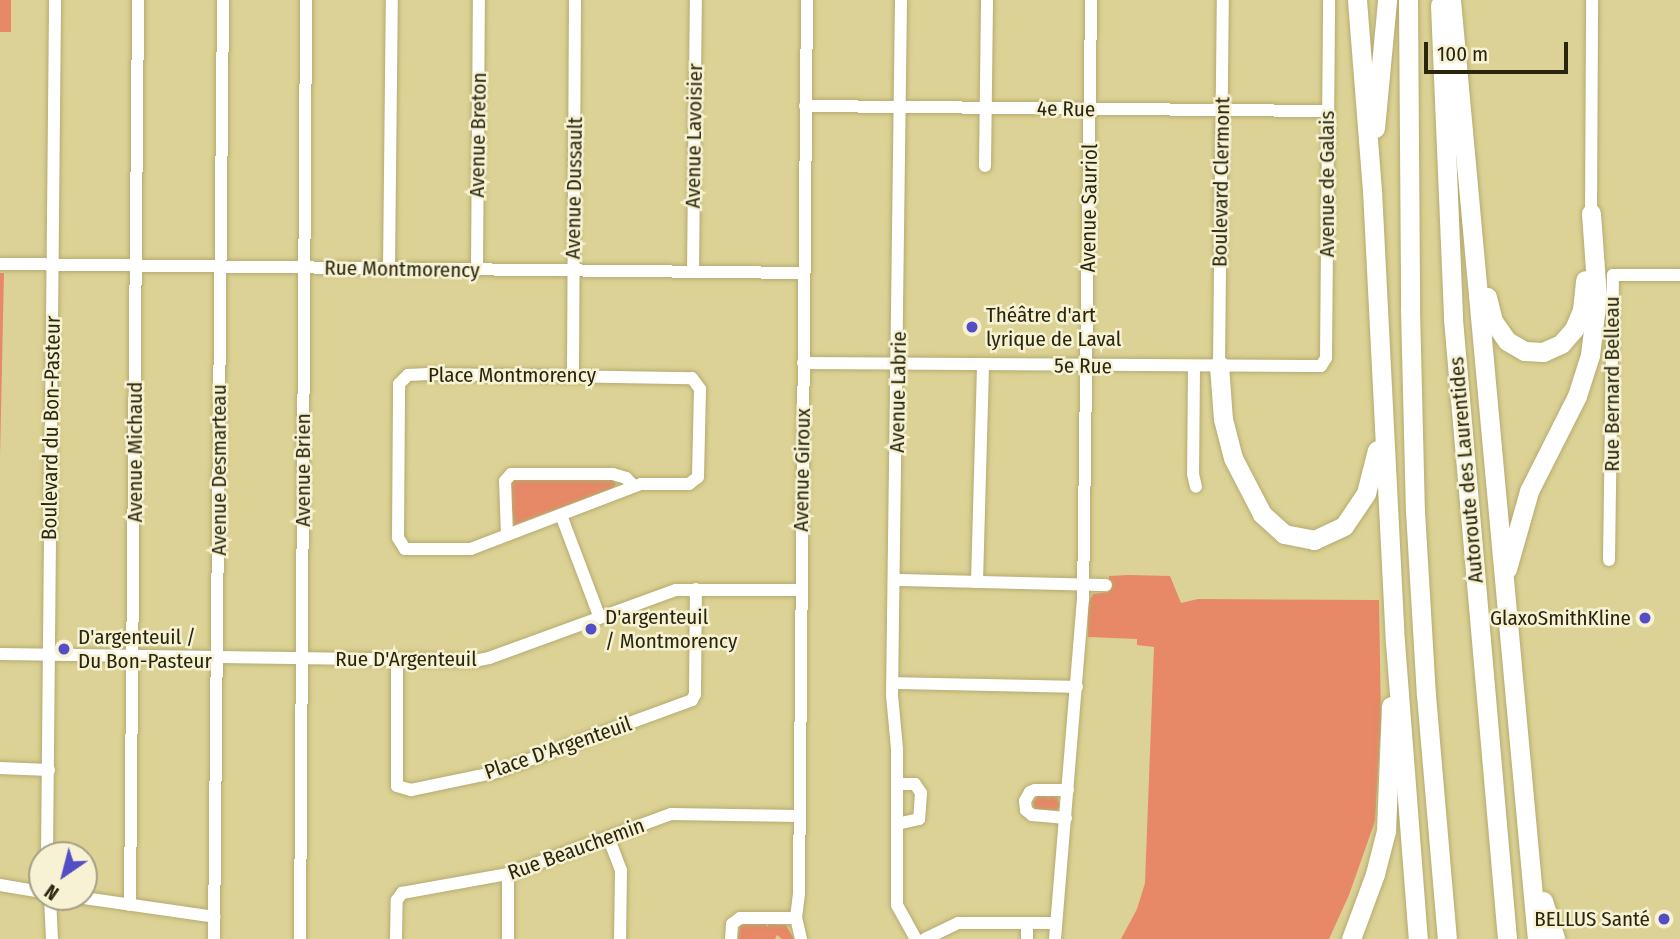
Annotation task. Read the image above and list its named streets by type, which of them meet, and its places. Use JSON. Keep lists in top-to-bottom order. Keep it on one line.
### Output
{"streets":{"highway":["Autoroute des Laurentides"],"street":["4e Rue","Avenue Breton","Avenue Lavoisier","Boulevard Clermont","Avenue de Galais","Avenue Dussault","Avenue Sauriol","Rue Montmorency","5e Rue","Place Montmorency","Rue Bernard Belleau","Avenue Labrie","Boulevard du Bon-Pasteur","Avenue Michaud","Avenue Desmarteau","Avenue Brien","Avenue Giroux","Rue D'Argenteuil","Place D'Argenteuil","Rue Beauchemin"]},"crossings":[["4e Rue","Boulevard Clermont"],["4e Rue","Avenue de Galais"],["4e Rue","Avenue Sauriol"],["4e Rue","Avenue Labrie"],["4e Rue","Avenue Giroux"],["Avenue Breton","Rue Montmorency"],["Avenue Lavoisier","Rue Montmorency"],["Boulevard Clermont","5e Rue"],["Avenue de Galais","5e Rue"],["Avenue Dussault","Rue Montmorency"],["Avenue Dussault","Place Montmorency"],["Avenue Sauriol","5e Rue"],["Rue Montmorency","Boulevard du Bon-Pasteur"],["Rue Montmorency","Avenue Michaud"],["Rue Montmorency","Avenue Desmarteau"],["Rue Montmorency","Avenue Brien"],["Rue Montmorency","Avenue Giroux"],["5e Rue","Avenue Labrie"],["5e Rue","Avenue Giroux"],["Boulevard du Bon-Pasteur","Rue D'Argenteuil"],["Avenue Michaud","Rue D'Argenteuil"],["Avenue Desmarteau","Rue D'Argenteuil"],["Avenue Brien","Rue D'Argenteuil"],["Avenue Giroux","Rue D'Argenteuil"],["Avenue Giroux","Rue Beauchemin"],["Rue D'Argenteuil","Place D'Argenteuil"]],"places":["Théâtre d'art lyrique de Laval","GlaxoSmithKline","D'argenteuil / Montmorency","D'argenteuil / Du Bon-Pasteur","BELLUS Santé"],"scale_bar":"100 m","north":"bottom left"}
